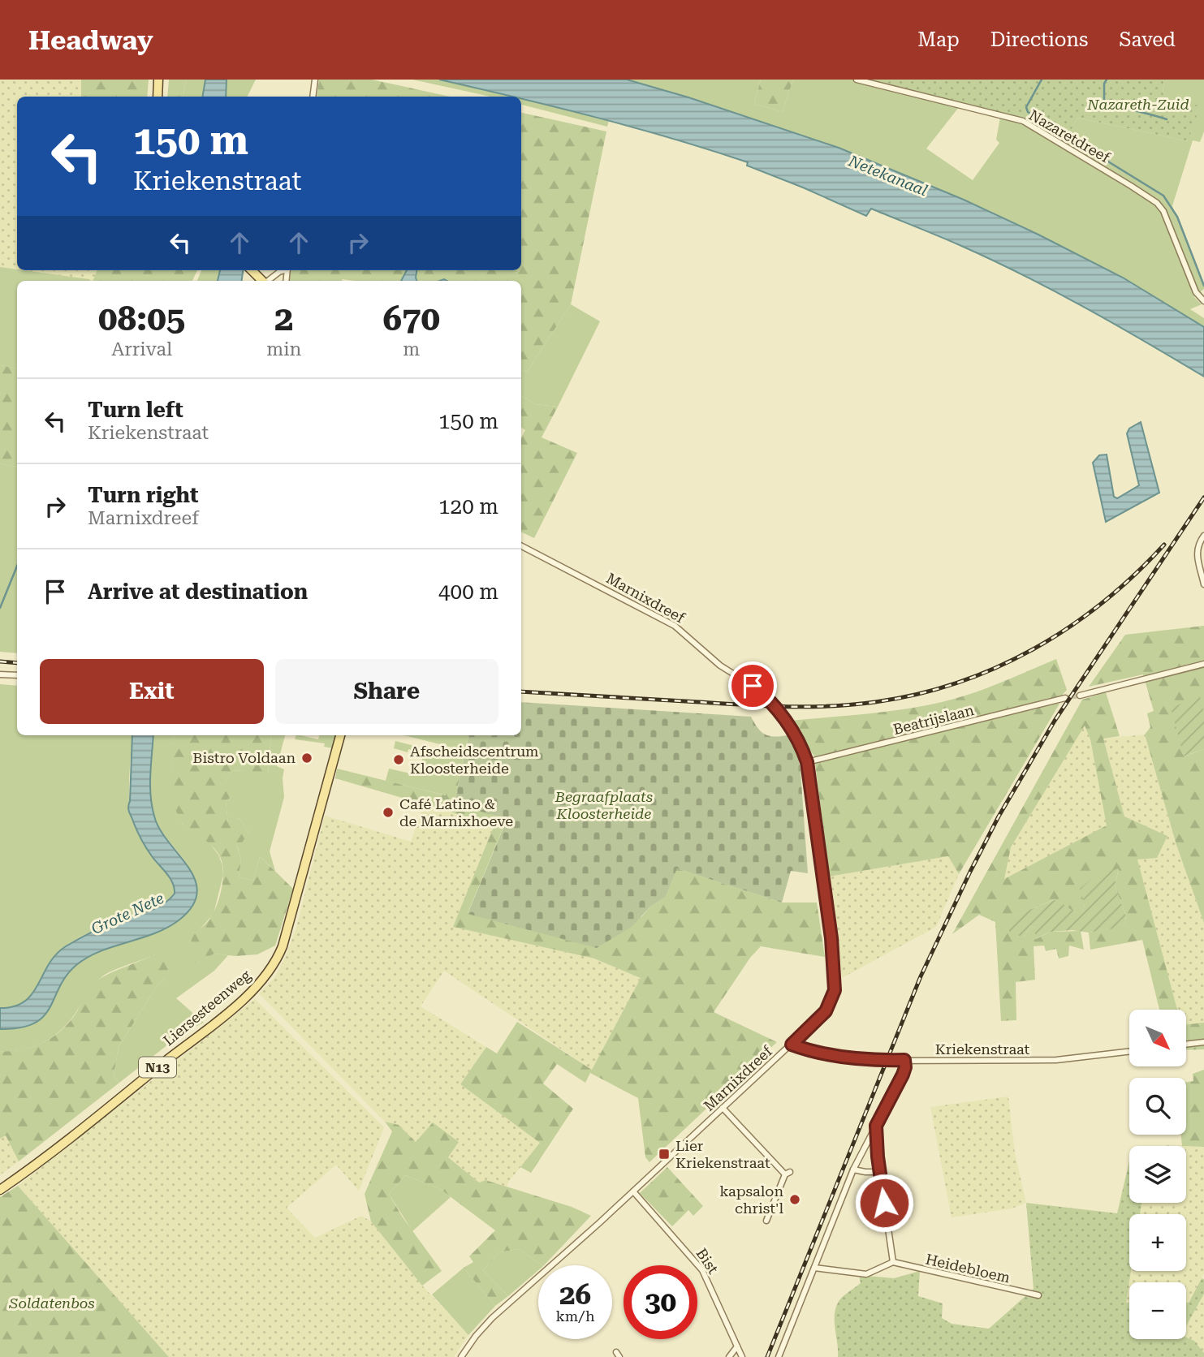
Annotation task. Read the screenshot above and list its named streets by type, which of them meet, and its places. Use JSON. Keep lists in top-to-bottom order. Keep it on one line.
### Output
{"streets":{"main road":["Liersesteenweg","N13"],"street":["Nazaretdreef","Marnixdreef","Beatrijslaan","Kriekenstraat","Bist","Heidebloem"]},"crossings":[["Marnixdreef","Beatrijslaan"],["Marnixdreef","Kriekenstraat"],["Marnixdreef","Bist"]],"water":["Netekanaal","Grote Nete"],"parks":["Nazareth-Zuid","Begraafplaats Kloosterheide","Soldatenbos"],"places":{"other":["Bistro Voldaan","Afscheidscentrum Kloosterheide","Café Latino & de Marnixhoeve","kapsalon christ'l"],"transit":["Lier Kriekenstraat"]},"north":"bottom right","page":{"header":"Headway","nav":["Map","Directions","Saved"],"turn":["150 m","Kriekenstraat"],"eta":["08:05","Arrival","2","min","670","m"],"list":[{"name":"Turn left","note":"Kriekenstraat","value":"150 m"},{"name":"Turn right","note":"Marnixdreef","value":"120 m"},{"name":"Arrive at destination","value":"400 m"}],"buttons":["Exit","Share"],"map_buttons":["+","−"],"speed":"26 km/h","limit":"30"}}
